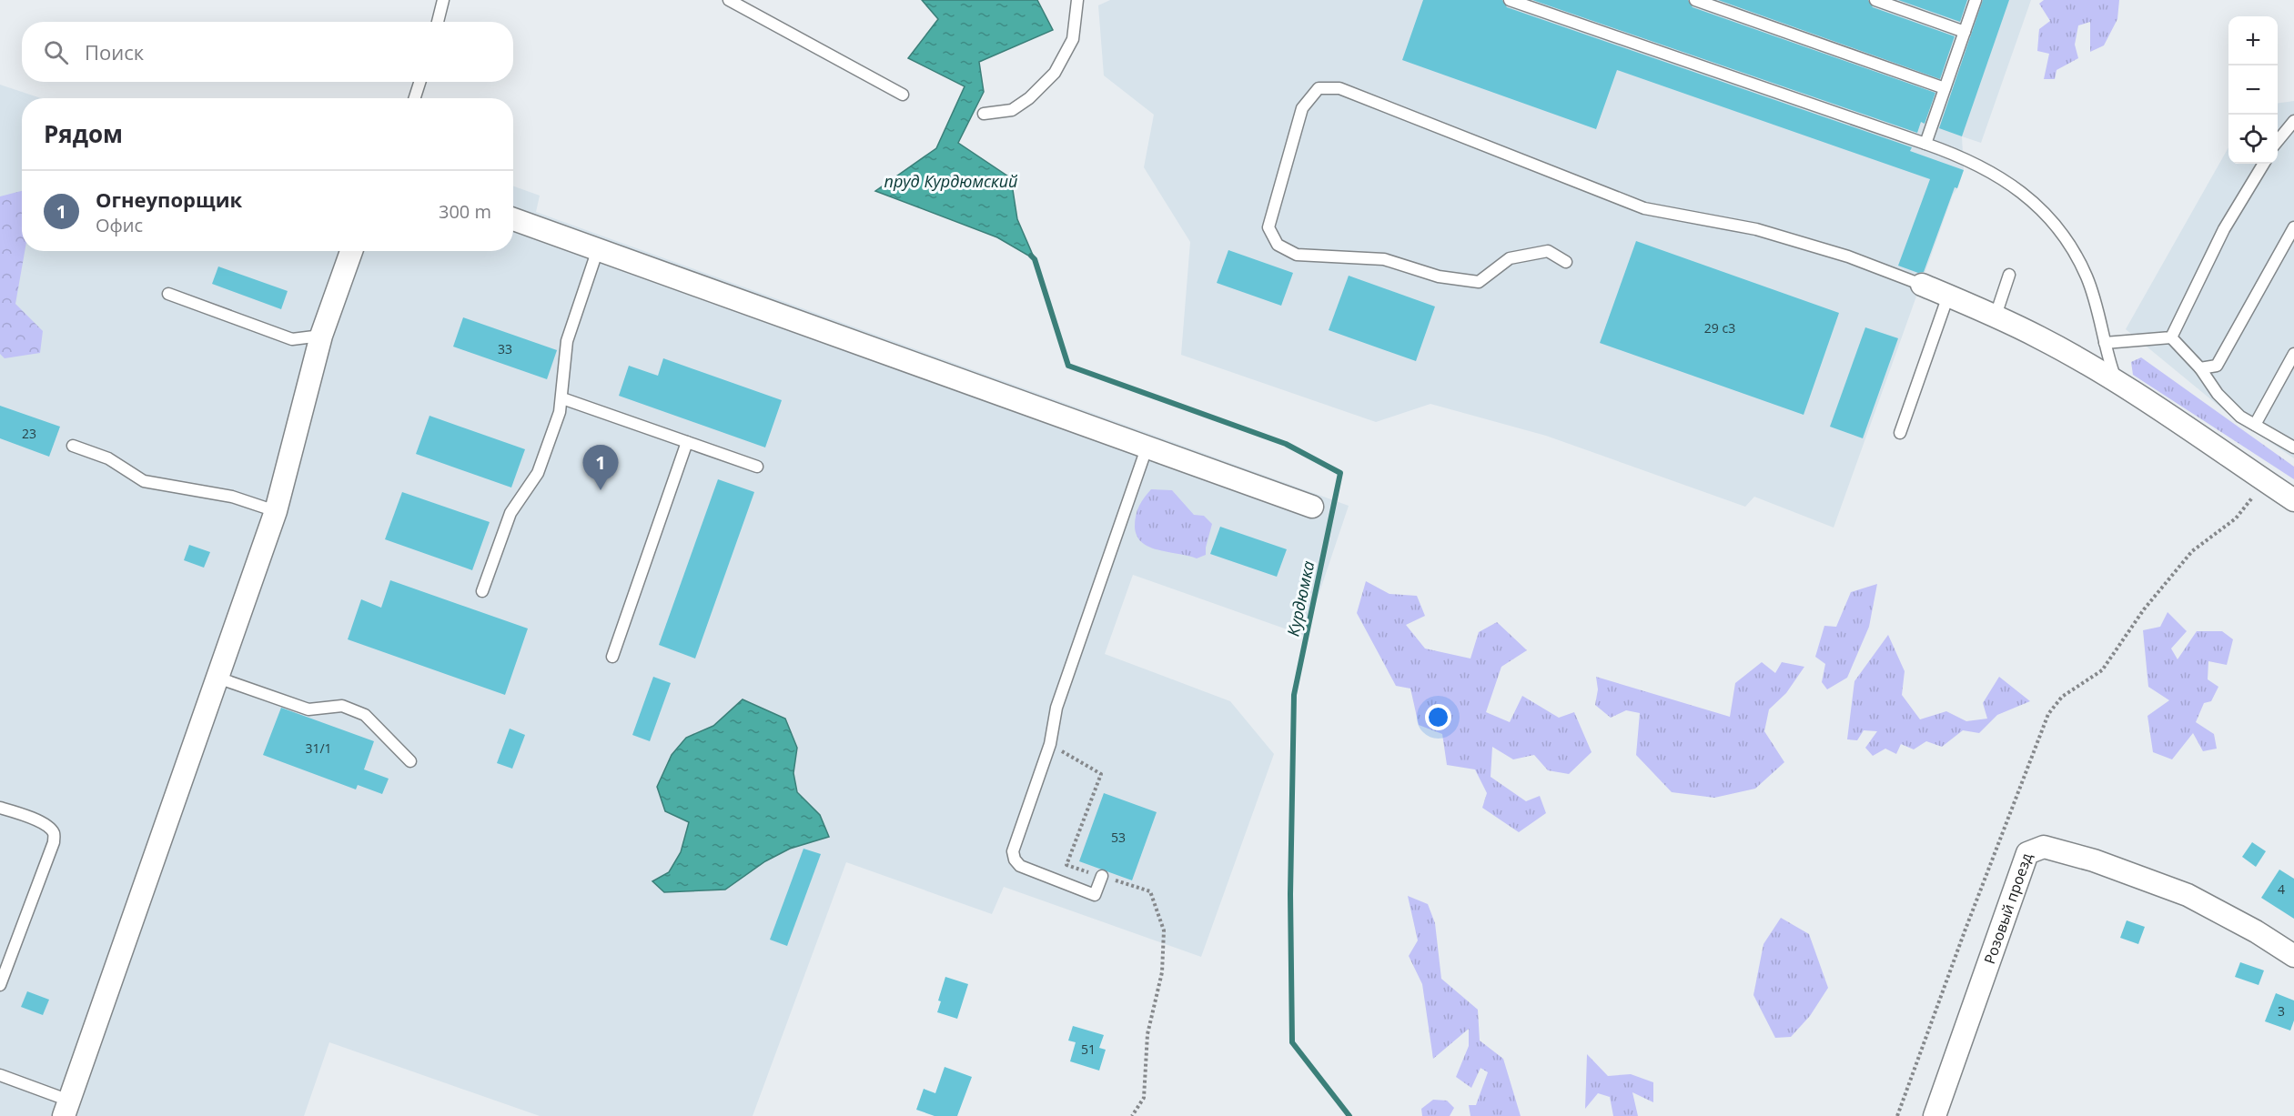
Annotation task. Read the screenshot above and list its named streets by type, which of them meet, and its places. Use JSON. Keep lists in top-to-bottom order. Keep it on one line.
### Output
{"streets":{"street":["Розовый проезд"]},"water":["пруд Курдюмский","Курдюмка"],"house_numbers":["29 с3","33","23","31/1","53","4","3","51"],"page":{"map_buttons":["+","−"],"search":"Поиск","heading":"Рядом","list":[{"mark":"1","name":"Огнеупорщик","note":"Офис","value":"300 m"}],"pins":"1"}}
